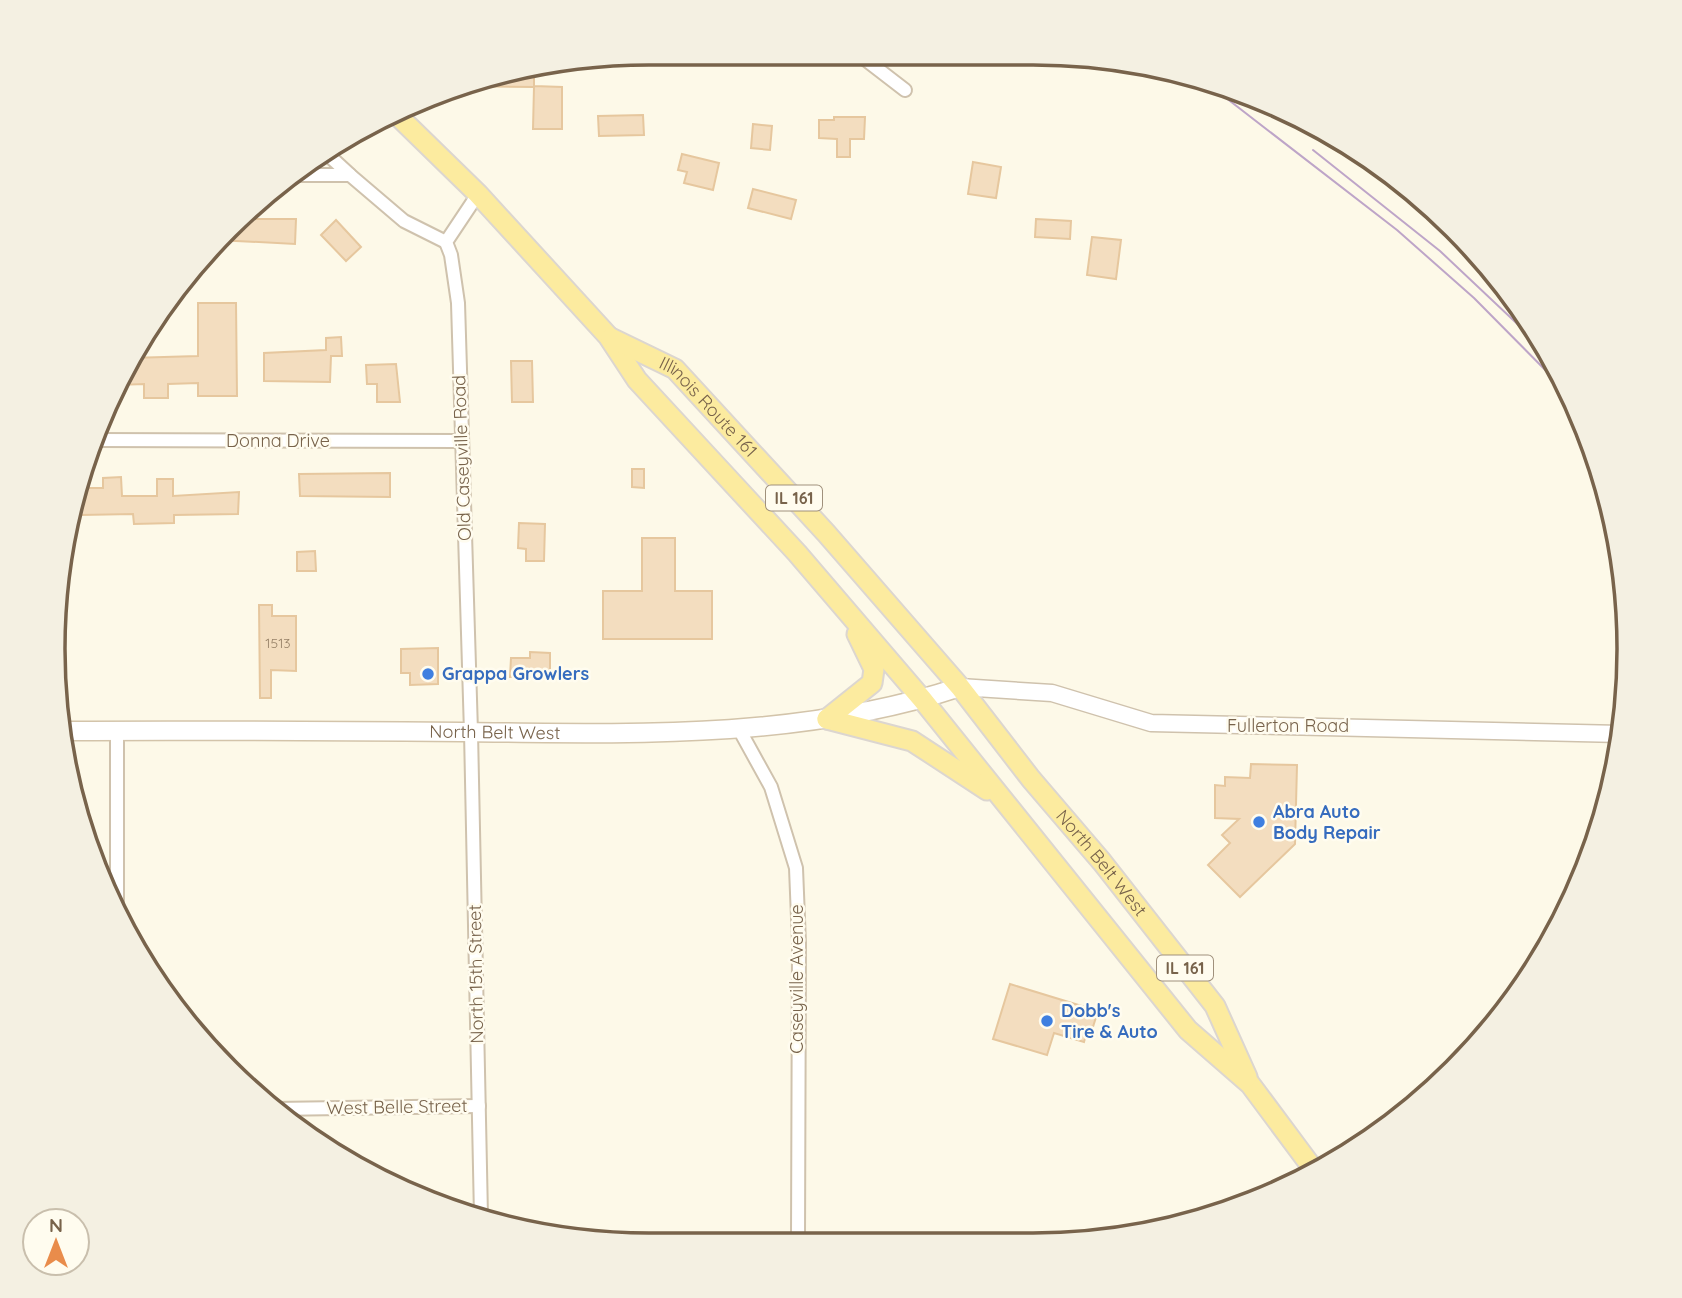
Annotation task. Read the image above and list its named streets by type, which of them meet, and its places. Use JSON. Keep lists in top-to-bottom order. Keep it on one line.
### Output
{"streets":{"main road":["Illinois Route 161","IL 161","North Belt West"],"street":["Donna Drive","Old Caseyville Road","Fullerton Road","North 15th Street","Caseyville Avenue","West Belle Street"]},"crossings":[["Illinois Route 161","Fullerton Road"],["Illinois Route 161","North Belt West"],["Donna Drive","Old Caseyville Road"],["Old Caseyville Road","North Belt West"],["Old Caseyville Road","North 15th Street"],["Fullerton Road","North Belt West"],["North Belt West","North 15th Street"],["North Belt West","Caseyville Avenue"],["North 15th Street","West Belle Street"]],"places":["Grappa Growlers","Abra Auto Body Repair","Dobb's Tire & Auto"],"house_numbers":["1513"],"north":"top"}
